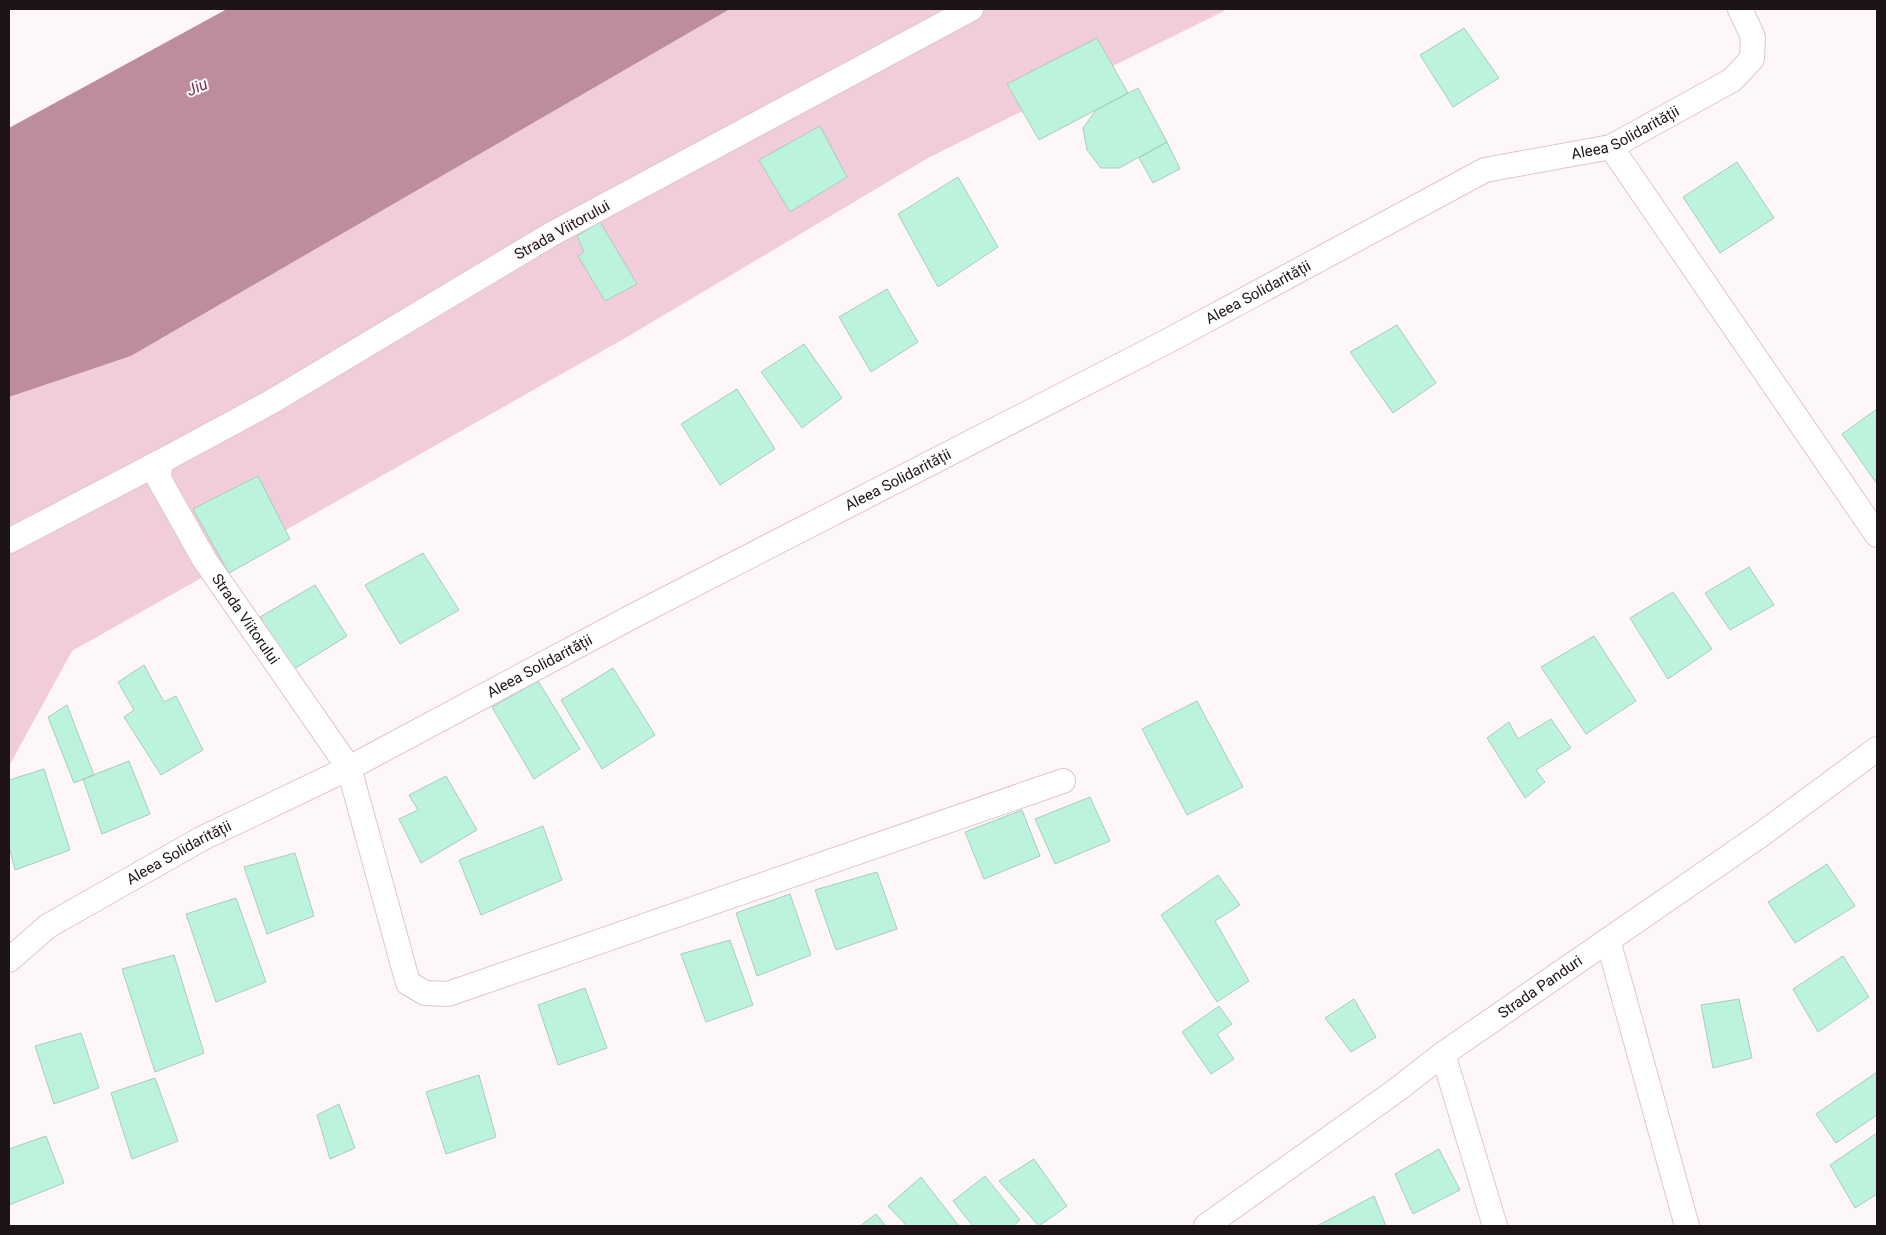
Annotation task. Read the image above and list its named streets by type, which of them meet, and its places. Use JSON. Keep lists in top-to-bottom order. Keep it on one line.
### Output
{"streets":{"street":["Aleea Solidarității","Strada Viitorului","Strada Panduri"]},"crossings":[["Aleea Solidarității","Strada Viitorului"]],"water":["Jiu"]}
